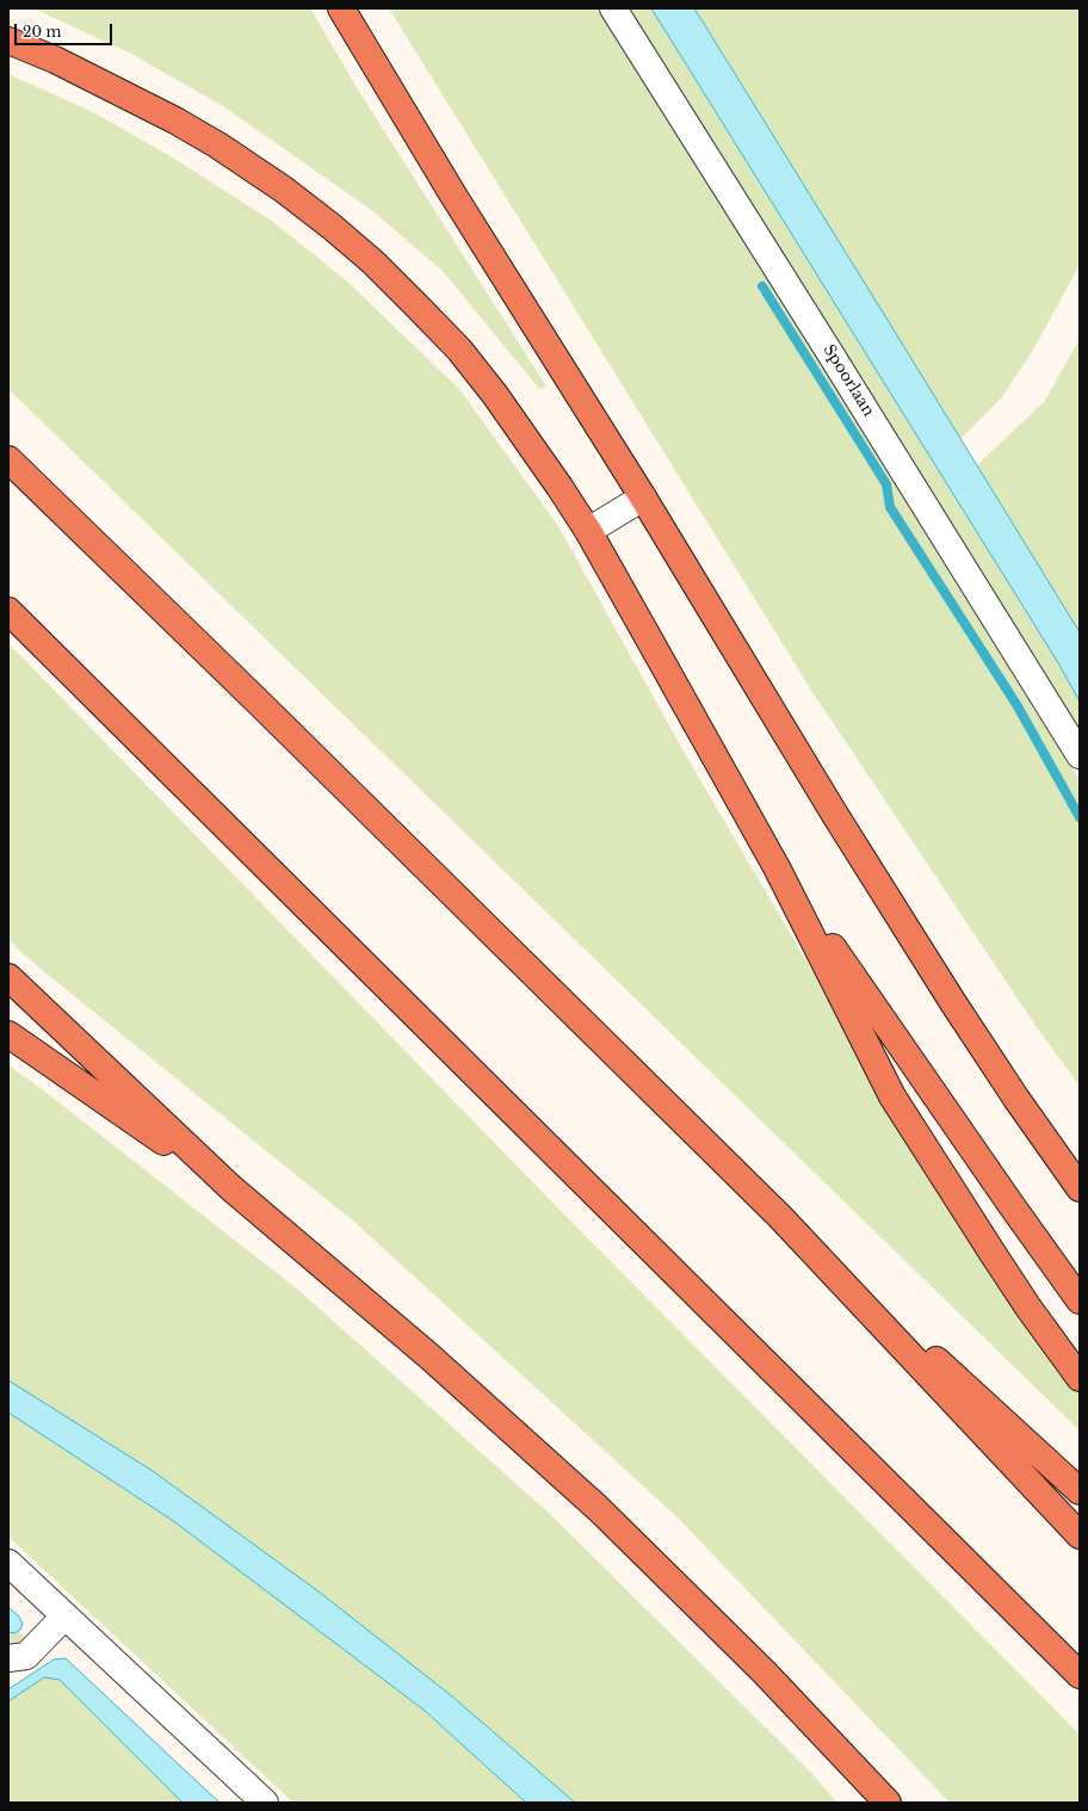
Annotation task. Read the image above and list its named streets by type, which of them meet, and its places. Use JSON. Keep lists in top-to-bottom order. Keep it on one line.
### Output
{"streets":{"street":["Spoorlaan"]},"scale_bar":"20 m"}
